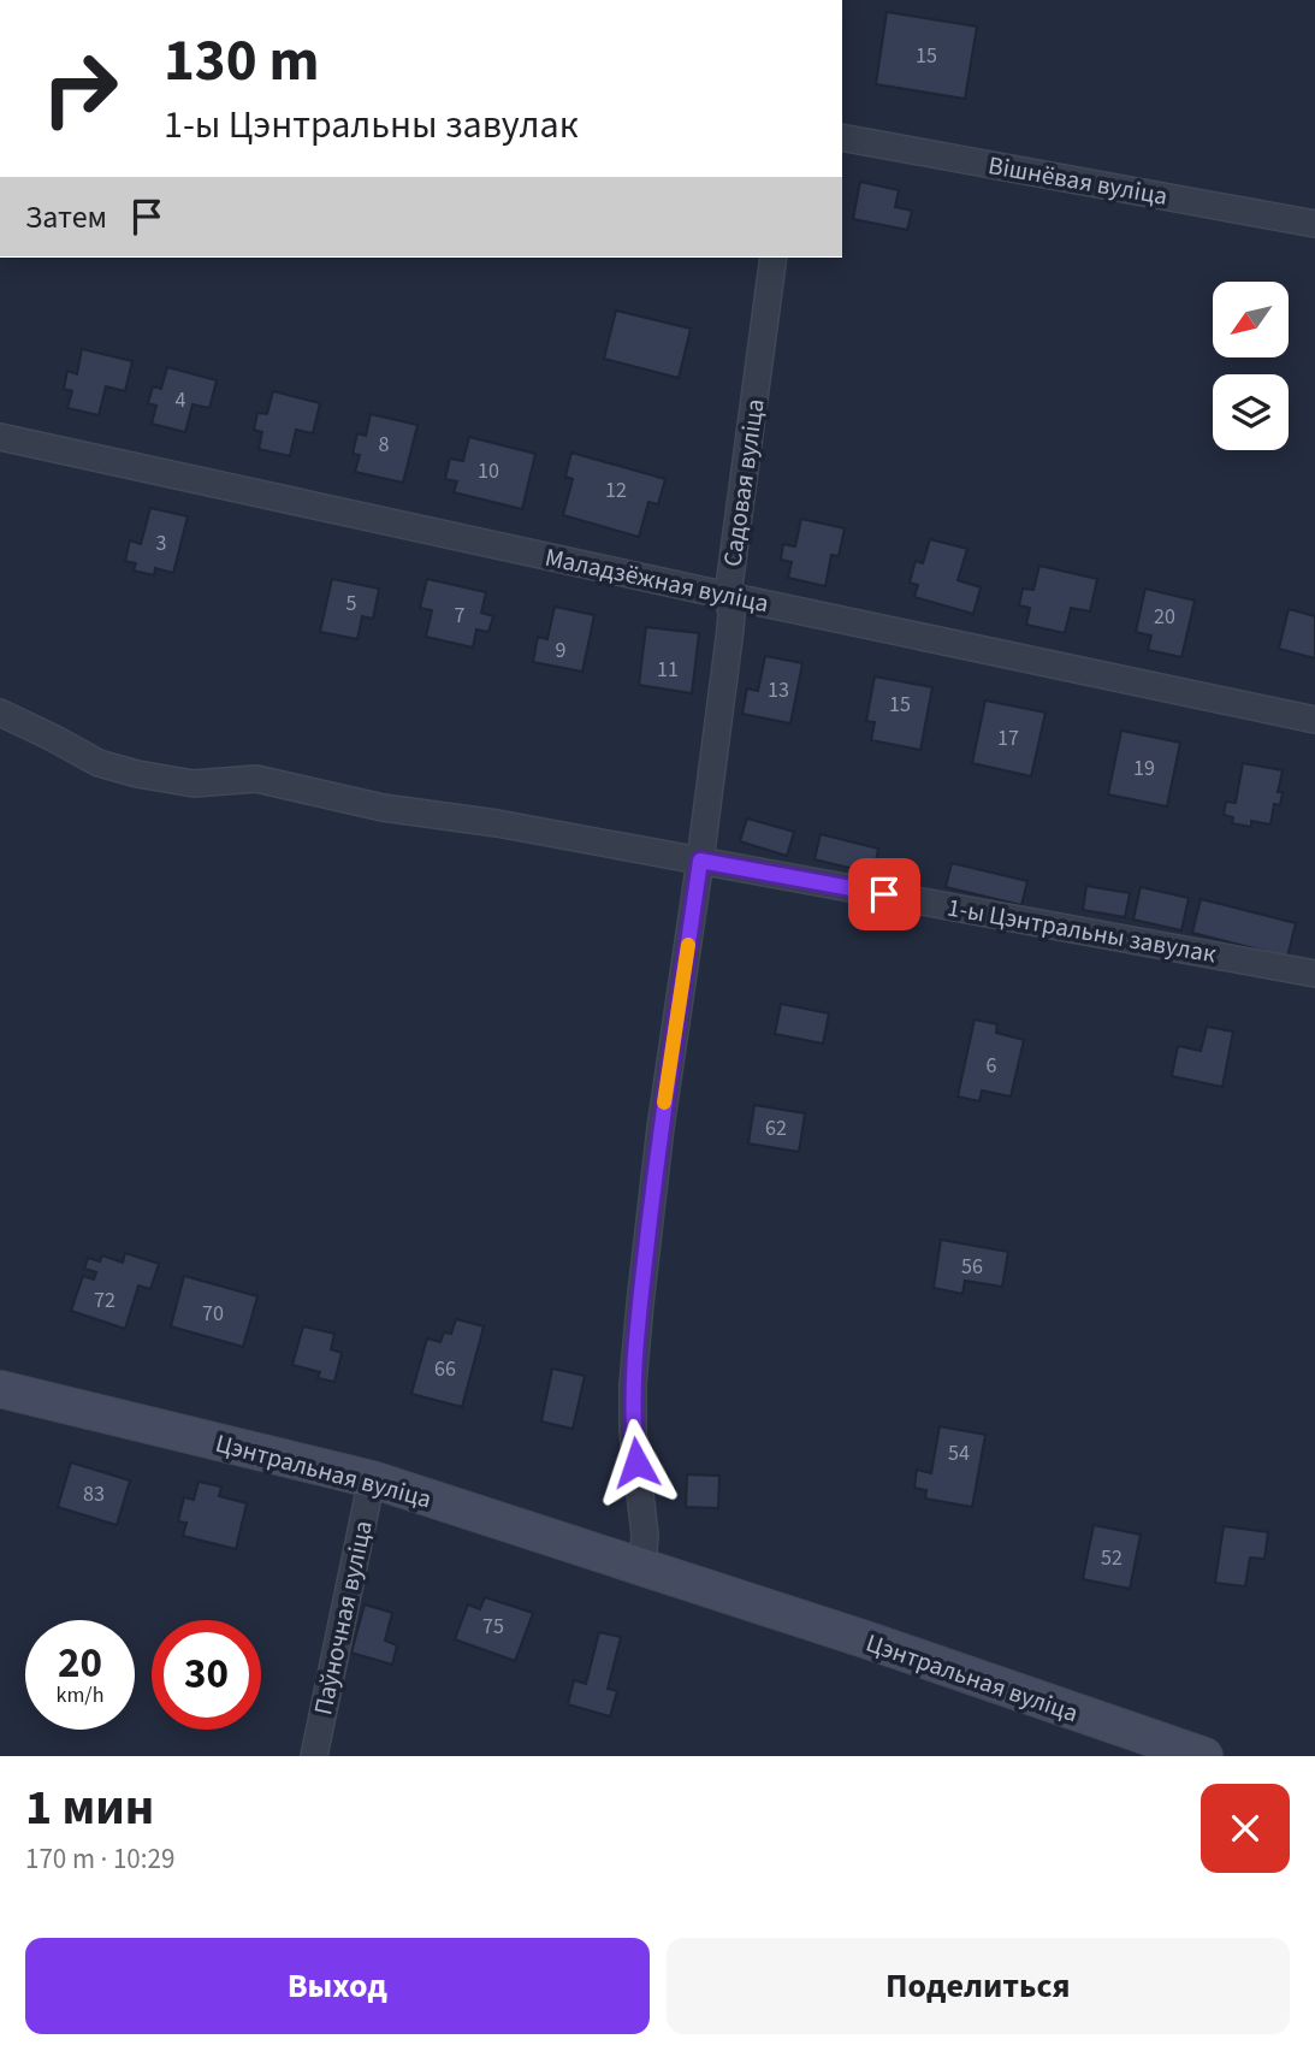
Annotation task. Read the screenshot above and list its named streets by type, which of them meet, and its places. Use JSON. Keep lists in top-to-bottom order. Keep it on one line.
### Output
{"streets":{"street":["Вішнёвая вуліца","Садовая вуліца","Маладзёжная вуліца","1-ы Цэнтральны завулак","Цэнтральная вуліца","Паўночная вуліца"]},"crossings":[["Садовая вуліца","Маладзёжная вуліца"],["Садовая вуліца","1-ы Цэнтральны завулак"],["Цэнтральная вуліца","Паўночная вуліца"]],"house_numbers":["15","4","8","10","12","3","5","7","20","9","11","13","15","17","19","6","62","56","72","70","66","54","83","52","75"],"north":"bottom left","page":{"turn":["130 m","1-ы Цэнтральны завулак"],"then":"Затем","speed":"20 km/h","limit":"30","heading":["1 мин","170 m · 10:29"],"buttons":["Выход","Поделиться"]}}
